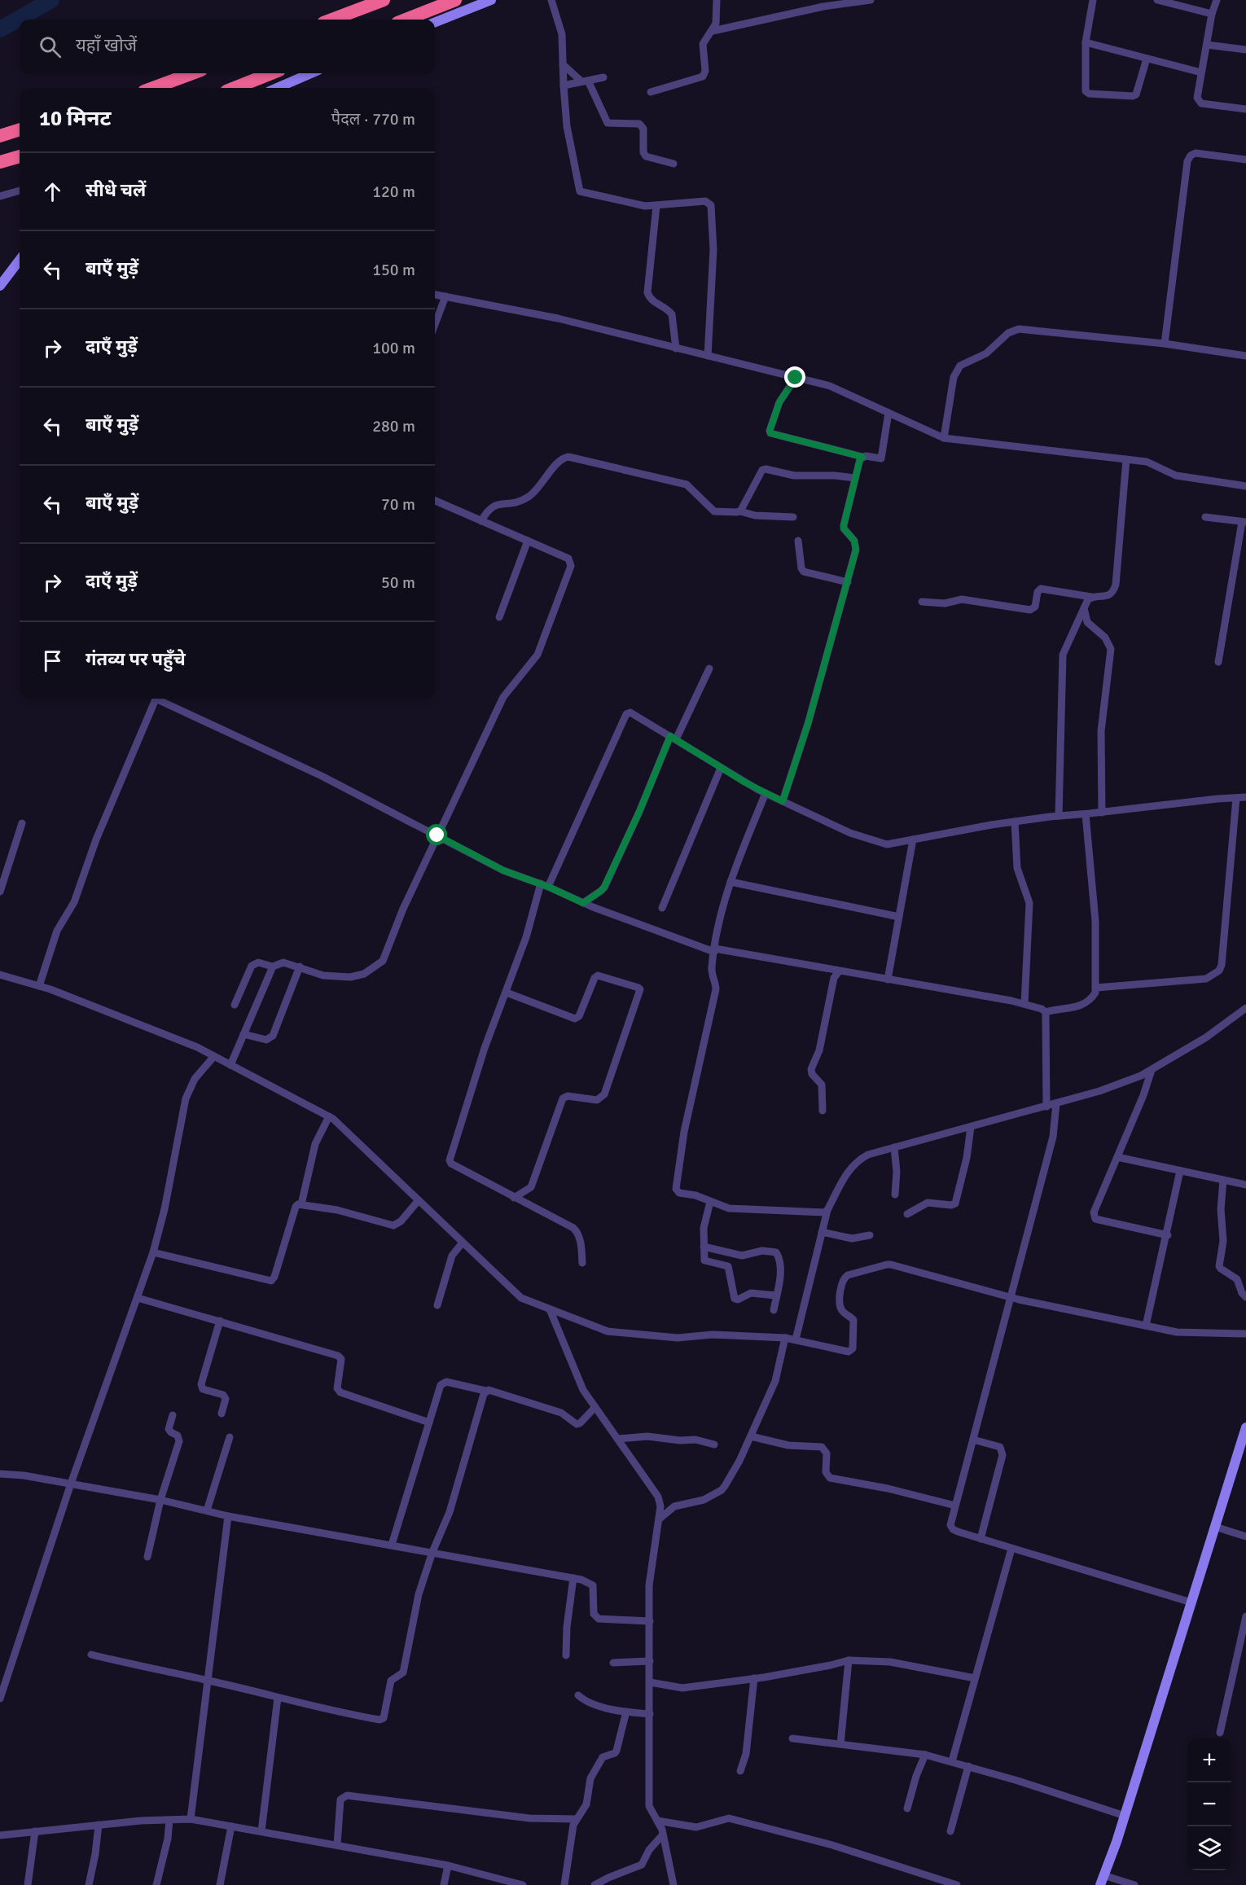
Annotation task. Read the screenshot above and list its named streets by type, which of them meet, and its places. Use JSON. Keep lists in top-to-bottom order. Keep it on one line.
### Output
{"page":{"search":"यहाँ खोजें","heading":["10 मिनट","पैदल · 770 m"],"list":[["सीधे चलें","120 m"],["बाएँ मुड़ें","150 m"],["दाएँ मुड़ें","100 m"],["बाएँ मुड़ें","280 m"],["बाएँ मुड़ें","70 m"],["दाएँ मुड़ें","50 m"],"गंतव्य पर पहुँचे"],"map_buttons":["+","−"]}}
